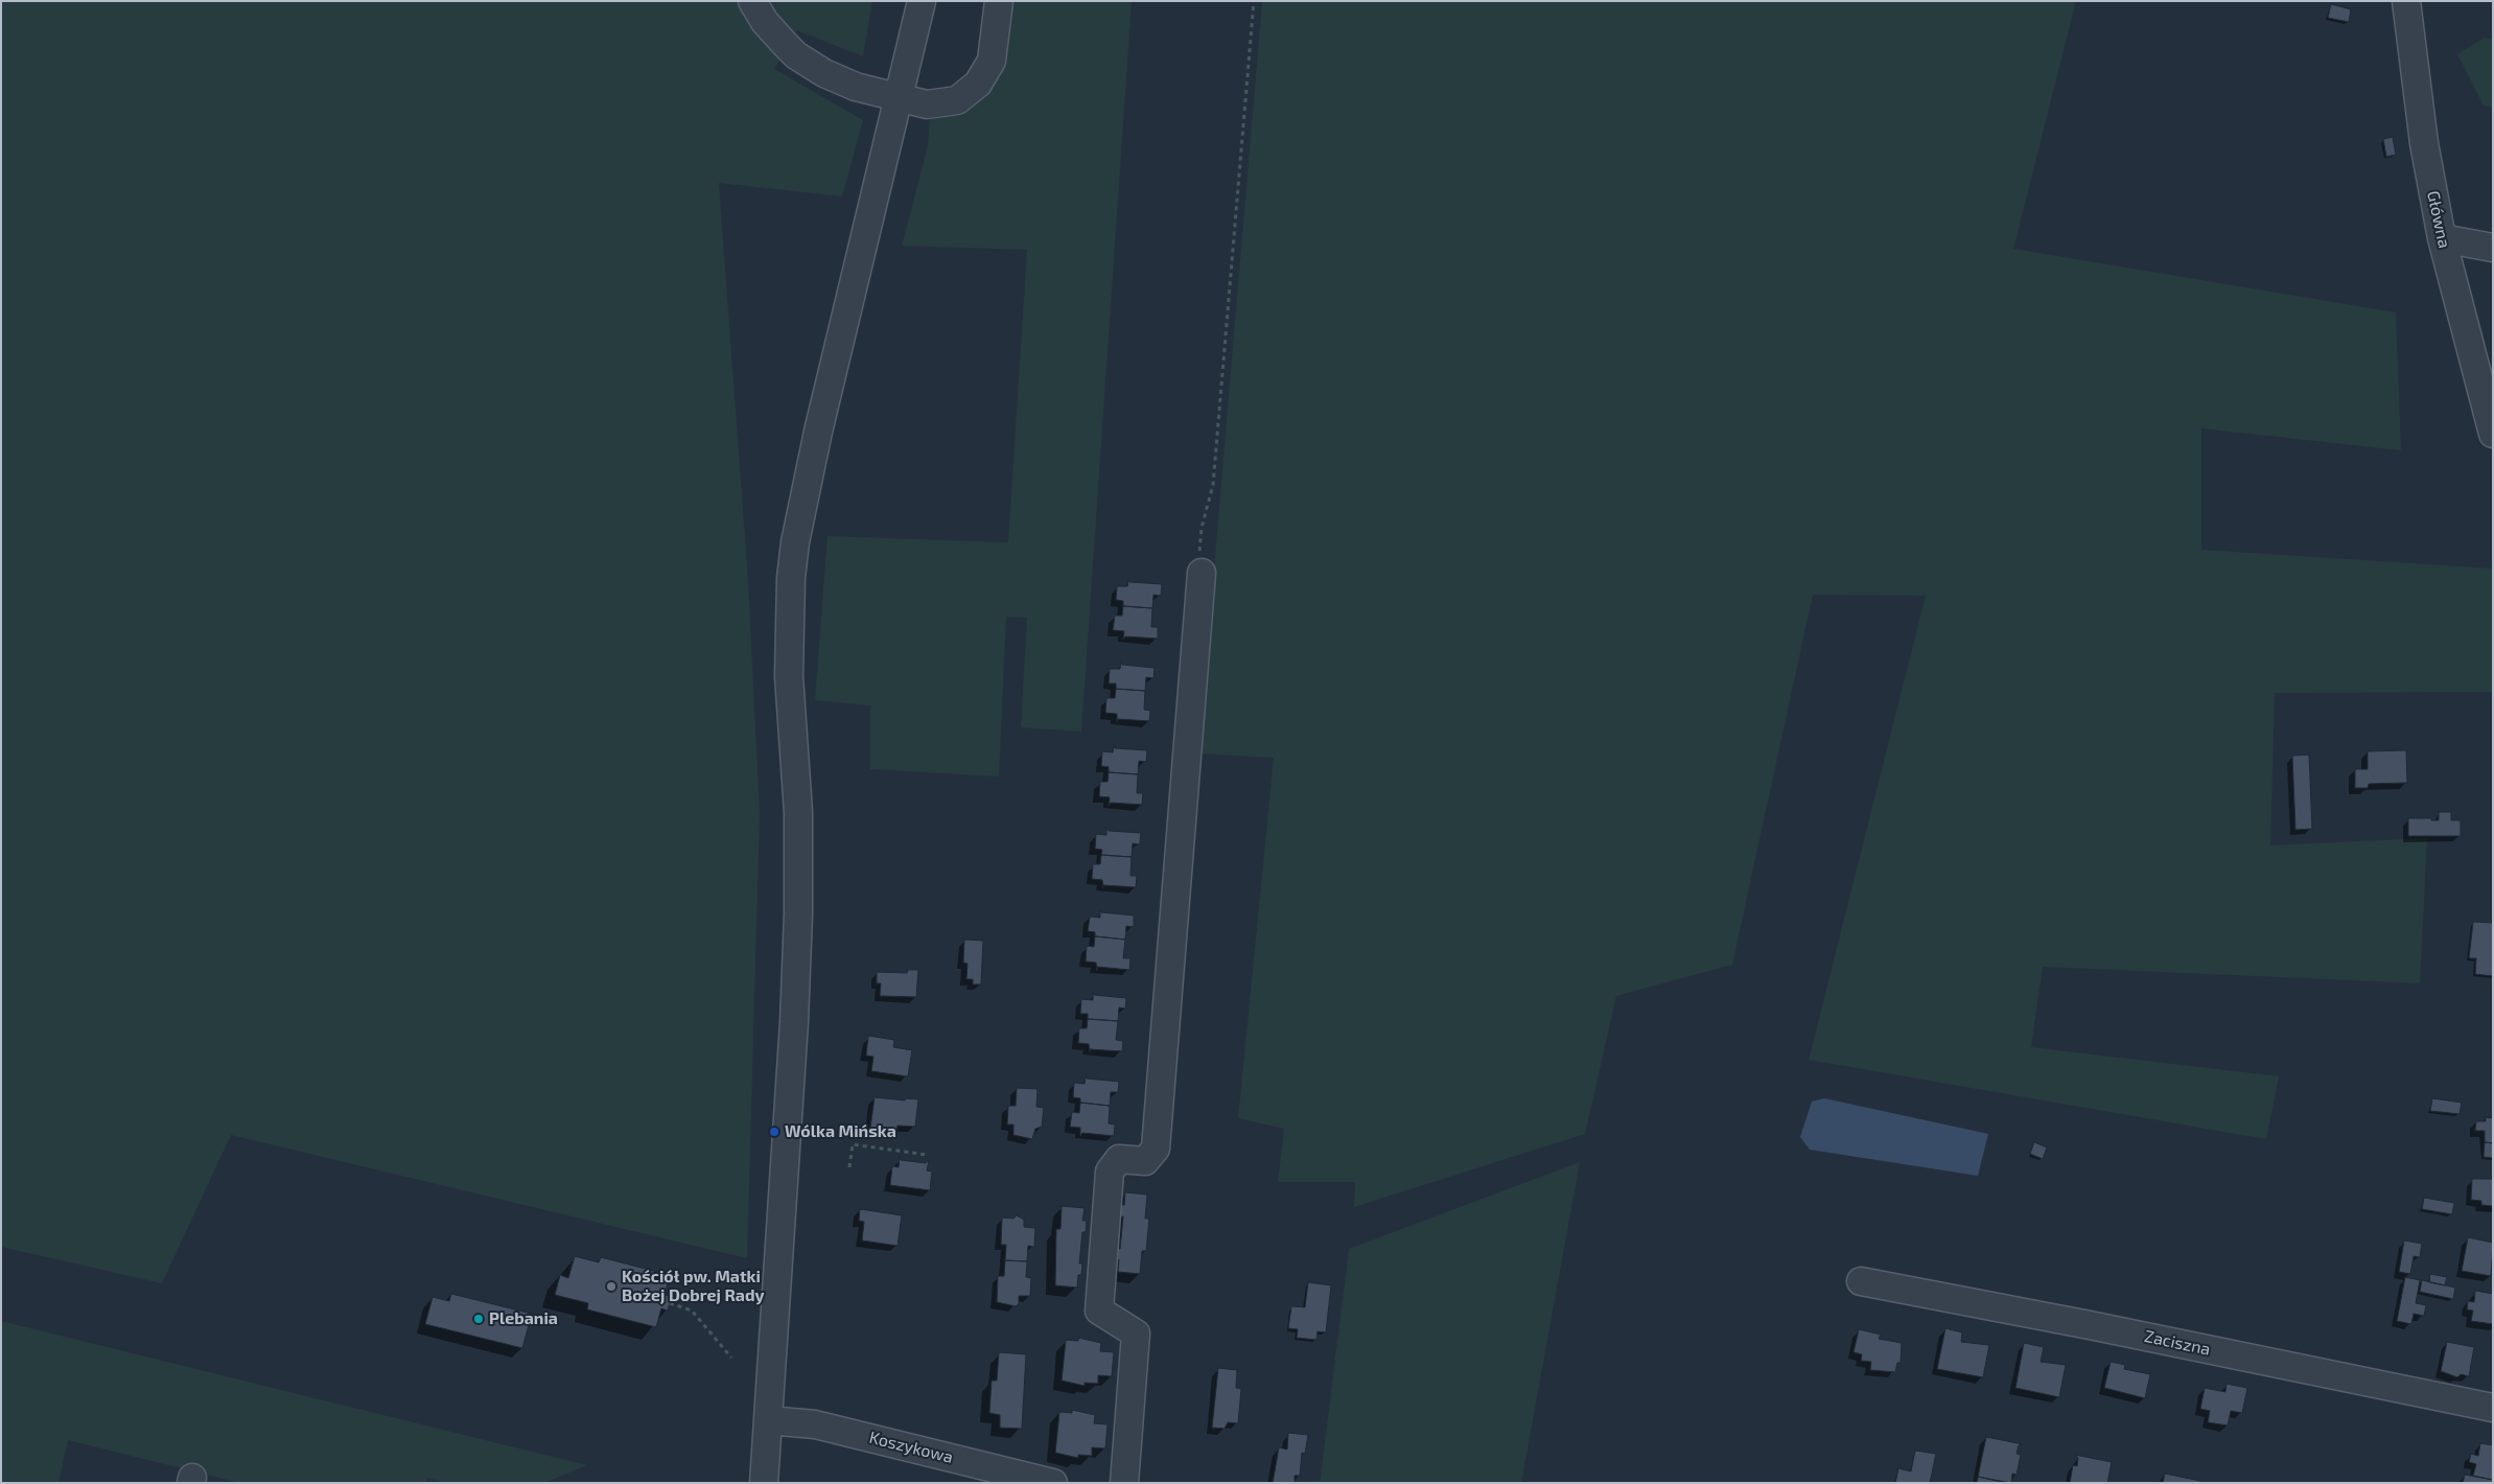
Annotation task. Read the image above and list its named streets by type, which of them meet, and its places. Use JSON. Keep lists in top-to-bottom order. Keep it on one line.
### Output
{"streets":{"street":["Główna","Zaciszna","Koszykowa"]},"places":["Wólka Mińska","Kościół pw. Matki Bożej Dobrej Rady","Plebania"]}
